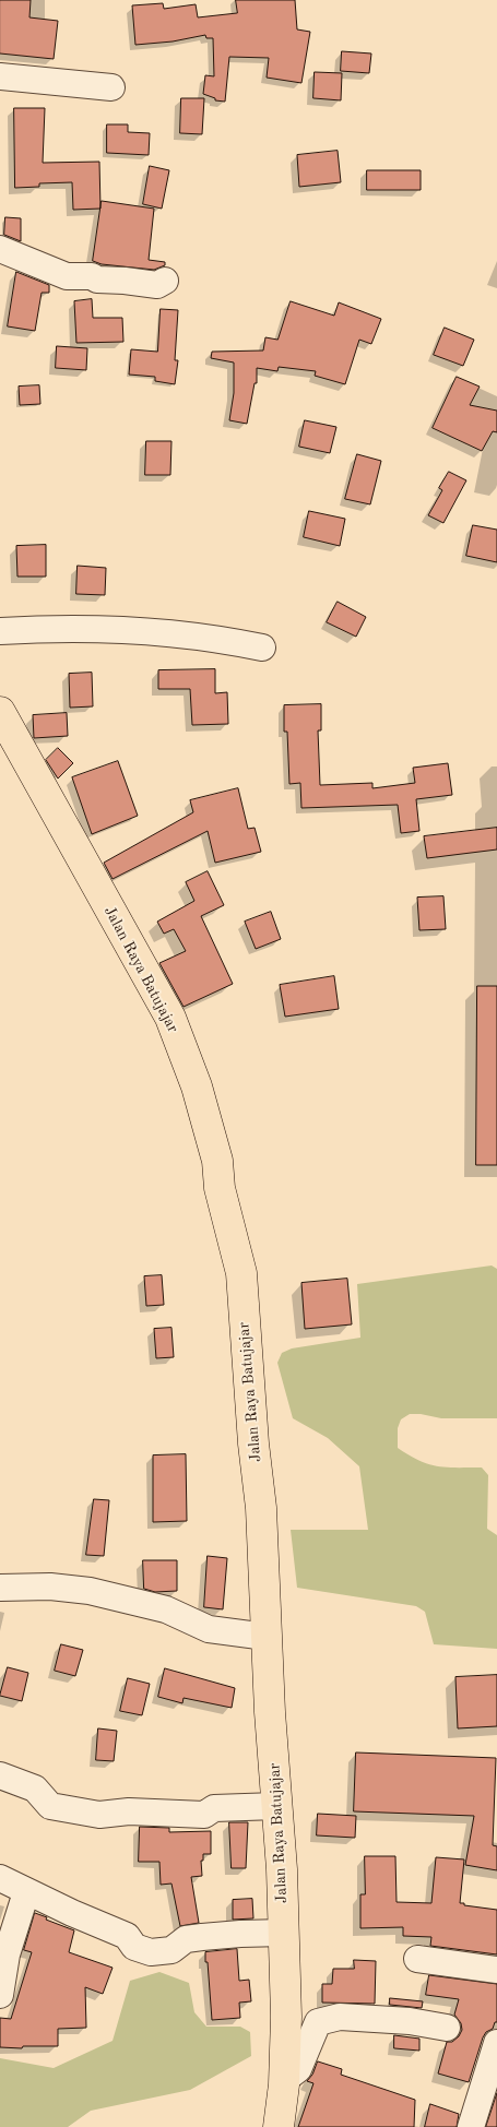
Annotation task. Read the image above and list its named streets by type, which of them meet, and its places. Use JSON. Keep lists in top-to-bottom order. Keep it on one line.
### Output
{"streets":{"highway":["Jalan Raya Batujajar"]}}
